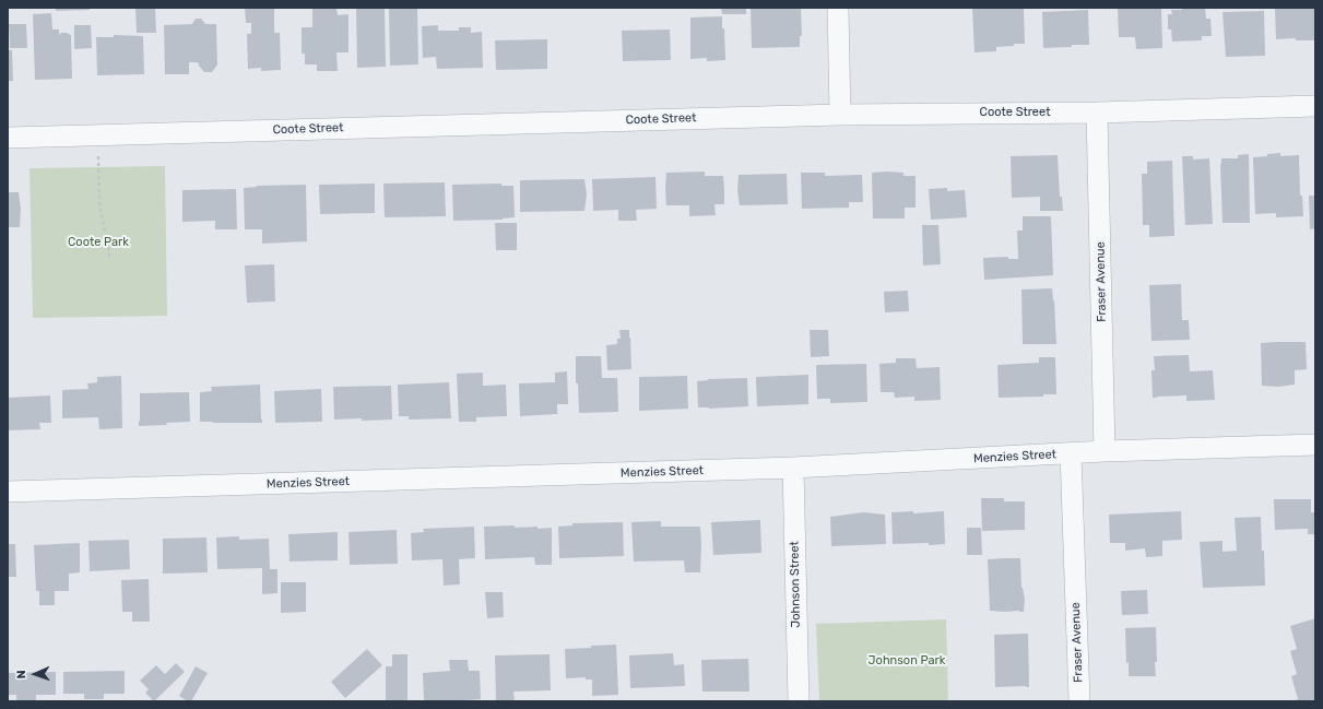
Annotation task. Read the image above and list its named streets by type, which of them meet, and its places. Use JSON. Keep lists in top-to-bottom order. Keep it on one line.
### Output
{"streets":{"street":["Coote Street","Fraser Avenue","Menzies Street","Johnson Street"]},"crossings":[["Coote Street","Fraser Avenue"],["Fraser Avenue","Menzies Street"],["Menzies Street","Johnson Street"]],"parks":["Coote Park","Johnson Park"],"north":"left"}
